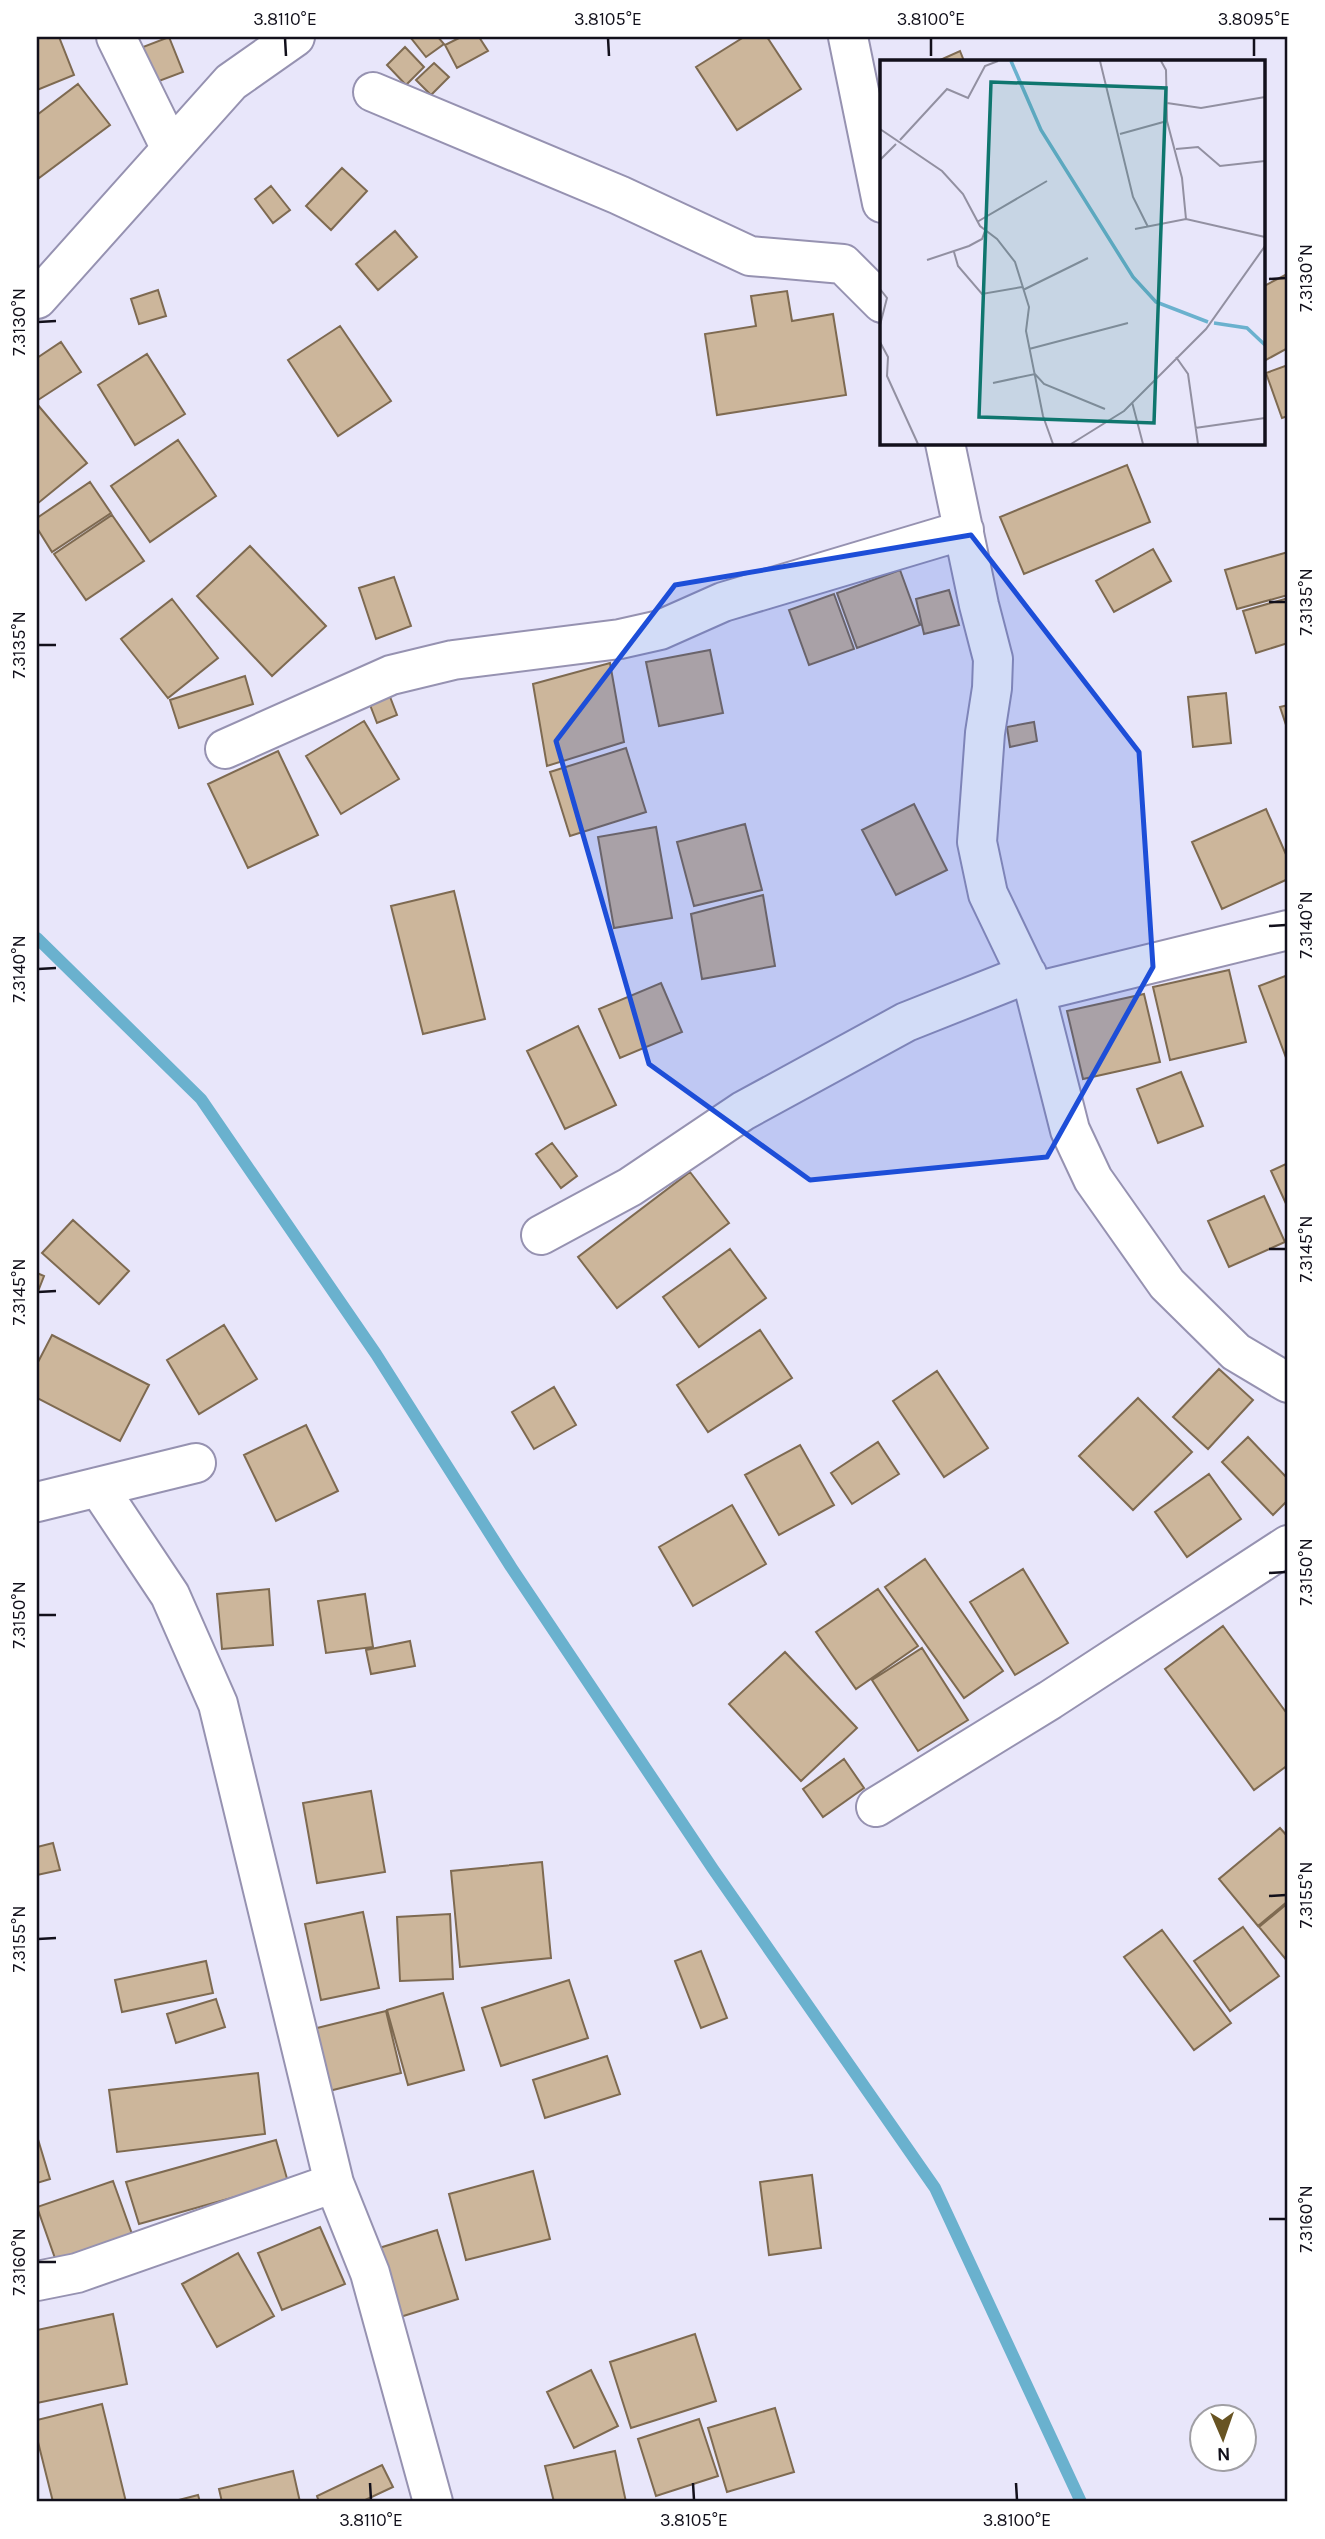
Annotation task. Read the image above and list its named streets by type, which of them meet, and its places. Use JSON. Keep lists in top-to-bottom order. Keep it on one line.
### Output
{"north":"bottom","coordinates":["3.8110°E","3.8105°E","3.8100°E","3.8095°E","7.3130°N","7.3135°N","7.3140°N","7.3145°N","7.3150°N","7.3155°N","7.3160°N"]}
